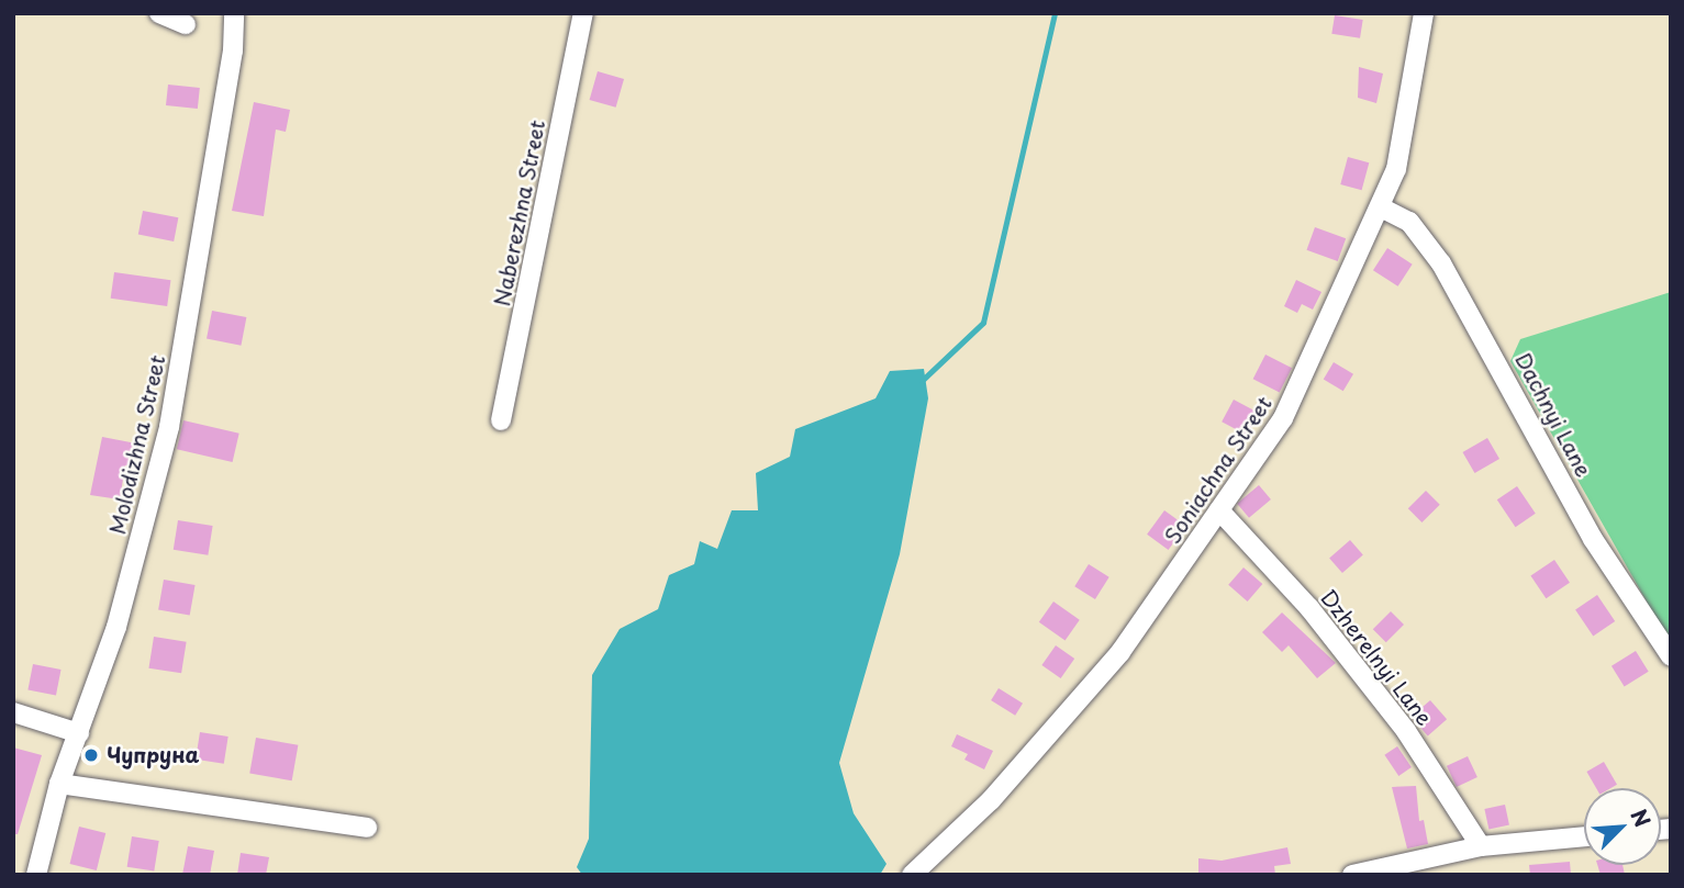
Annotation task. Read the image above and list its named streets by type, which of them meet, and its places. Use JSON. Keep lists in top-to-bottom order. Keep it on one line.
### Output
{"streets":{"street":["Naberezhna Street","Dachnyi Lane","Molodizhna Street","Soniachna Street","Dzherelnyi Lane"]},"crossings":[["Dachnyi Lane","Soniachna Street"],["Soniachna Street","Dzherelnyi Lane"]],"places":["Чупруна"],"north":"top right"}
